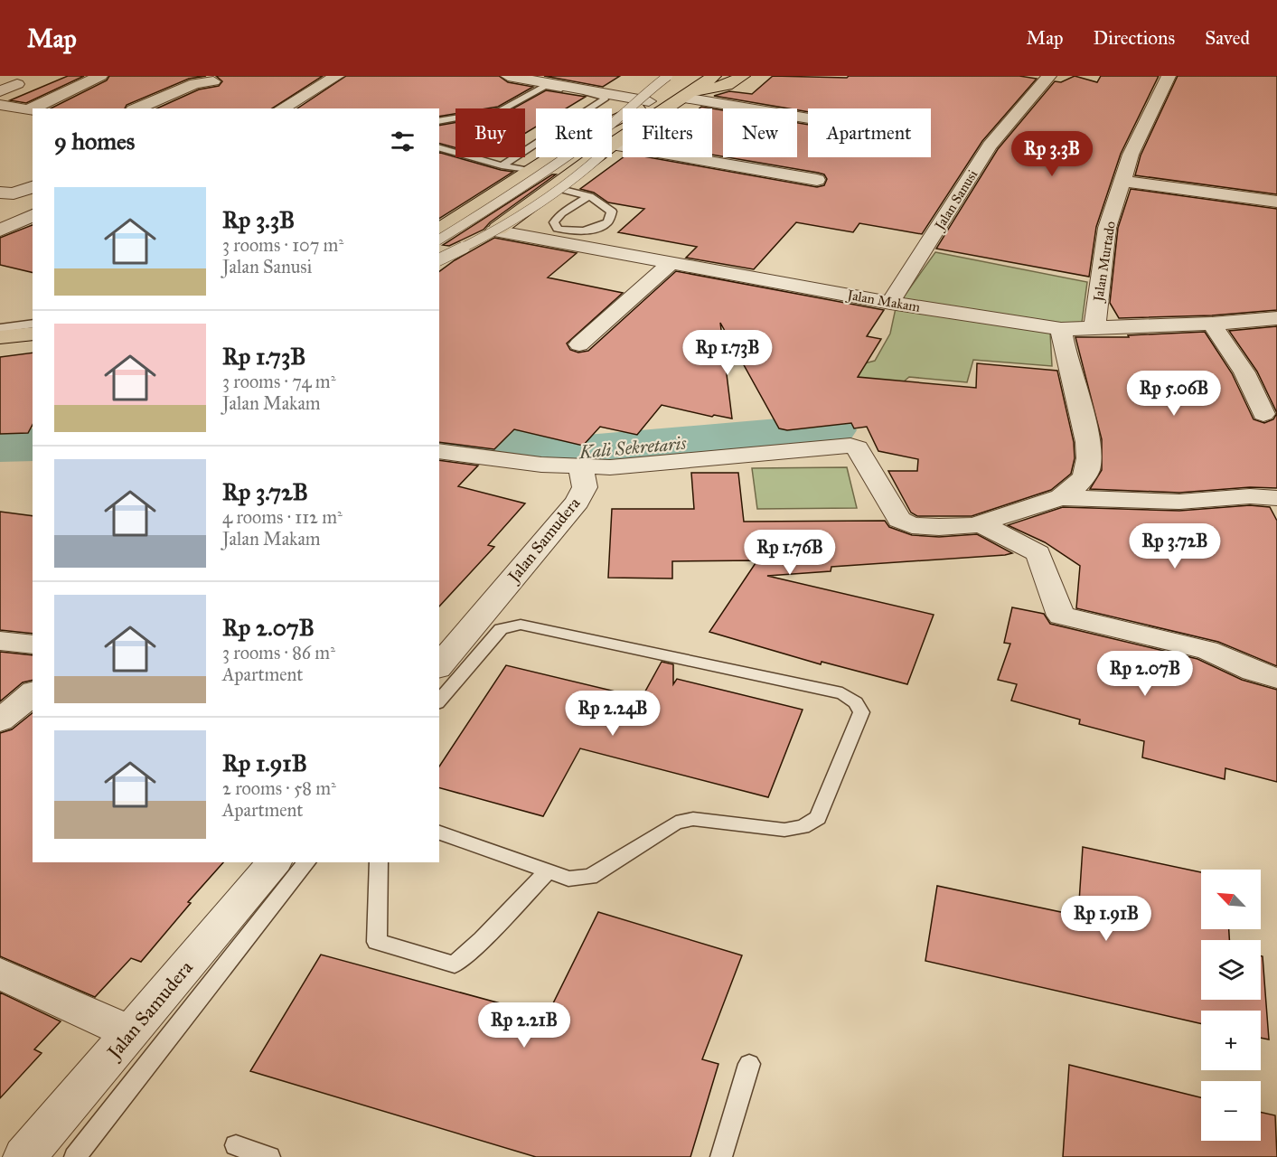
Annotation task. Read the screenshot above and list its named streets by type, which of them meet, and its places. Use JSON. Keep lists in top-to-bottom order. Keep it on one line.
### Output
{"streets":{"street":["Jalan Sanusi","Jalan Murtado","Jalan Makam","Jalan Samudera"]},"crossings":[["Jalan Sanusi","Jalan Makam"],["Jalan Murtado","Jalan Makam"]],"water":["Kali Sekretaris"],"north":"top left","page":{"header":"Map","nav":["Map","Directions","Saved"],"chip":["Buy","Rent","Filters","New","Apartment"],"heading":"9 homes","price":["Rp 3.3B","Rp 1.73B","Rp 5.06B","Rp 3.72B","Rp 1.76B","Rp 2.07B","Rp 2.24B","Rp 1.91B","Rp 2.21B"],"list":[{"name":"Rp 3.3B","note":"3 rooms · 107 m² · Jalan Sanusi"},{"name":"Rp 1.73B","note":"3 rooms · 74 m² · Jalan Makam"},{"name":"Rp 3.72B","note":"4 rooms · 112 m² · Jalan Makam"},{"name":"Rp 2.07B","note":"3 rooms · 86 m² · Apartment"},{"name":"Rp 1.91B","note":"2 rooms · 58 m² · Apartment"}],"map_buttons":["+","−"]}}
